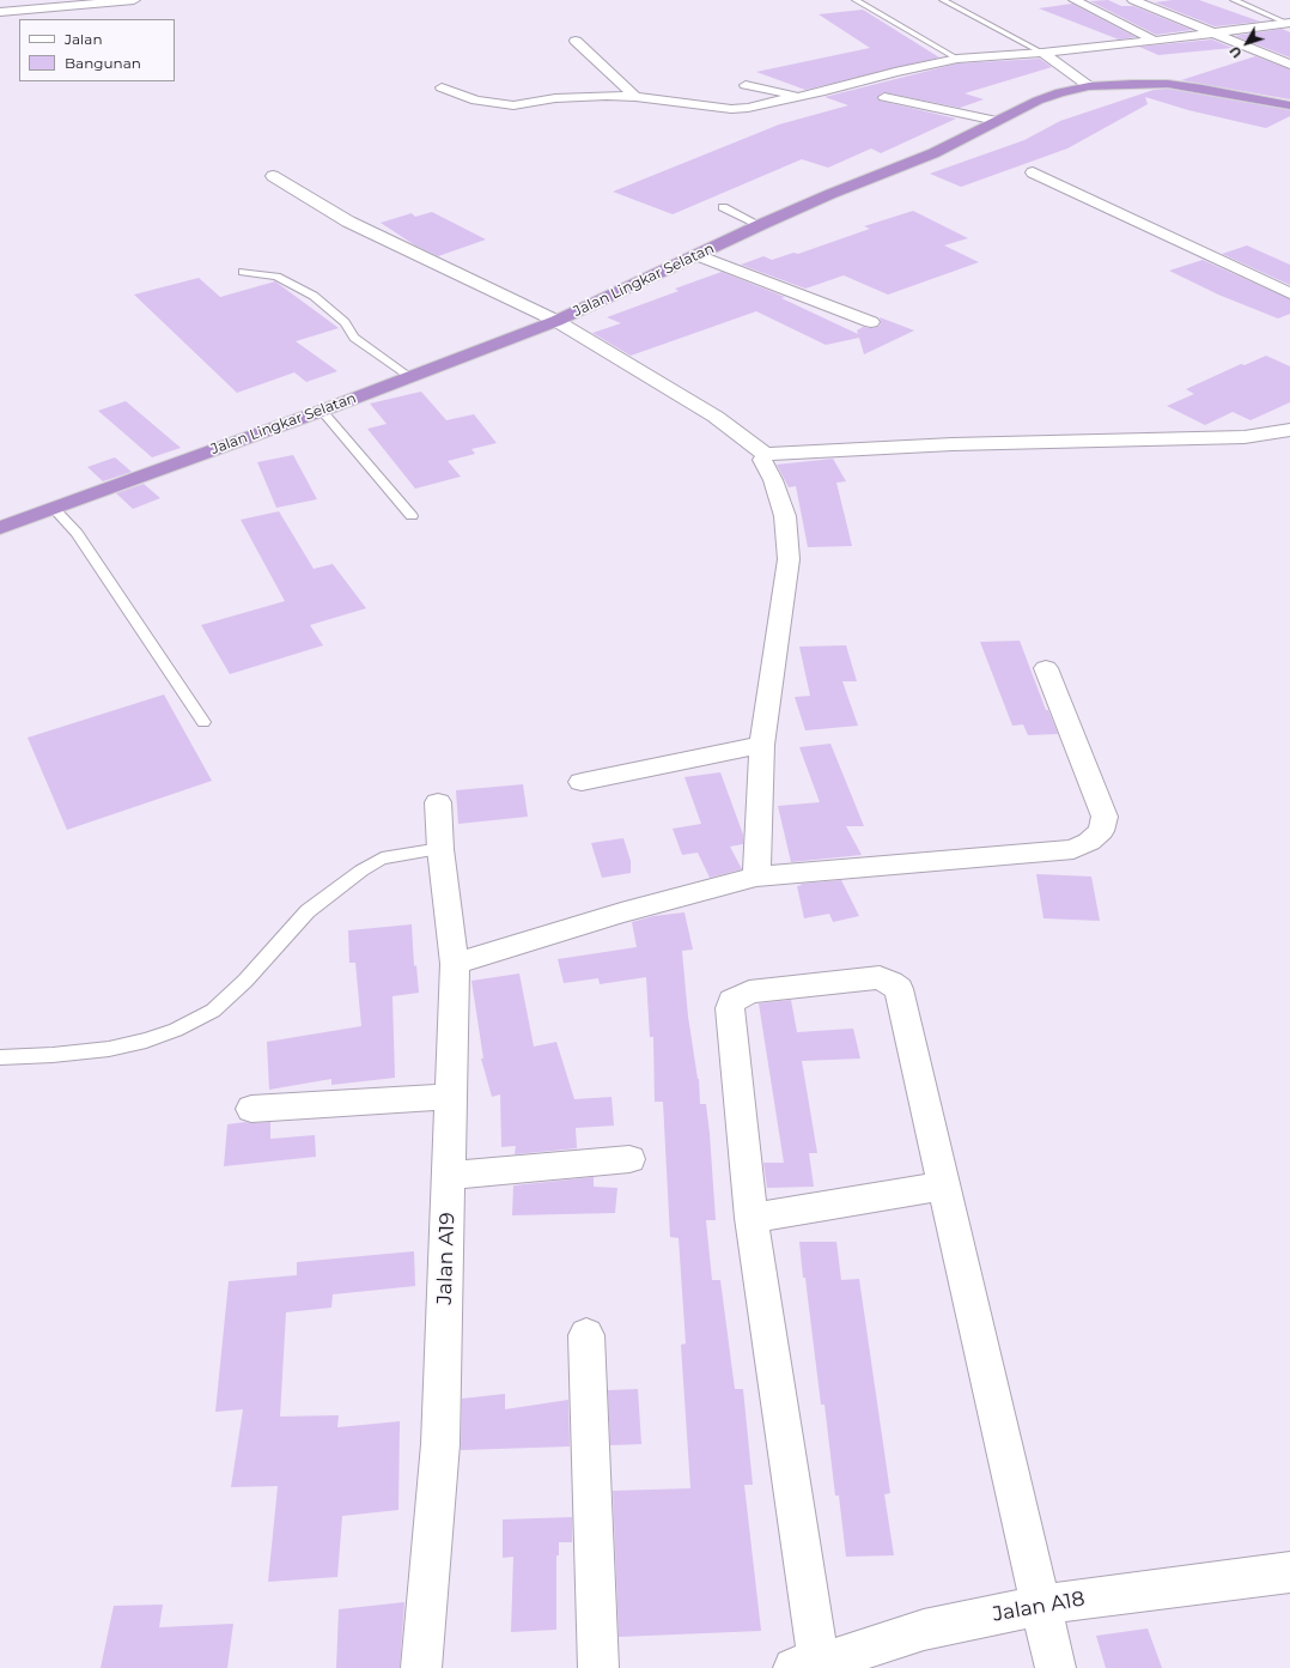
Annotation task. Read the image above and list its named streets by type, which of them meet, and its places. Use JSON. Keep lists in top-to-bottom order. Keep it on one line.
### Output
{"streets":{"highway":["Jalan Lingkar Selatan"],"street":["Jalan A19","Jalan A18"]},"legend":["Jalan","Bangunan"],"north":"bottom left"}
